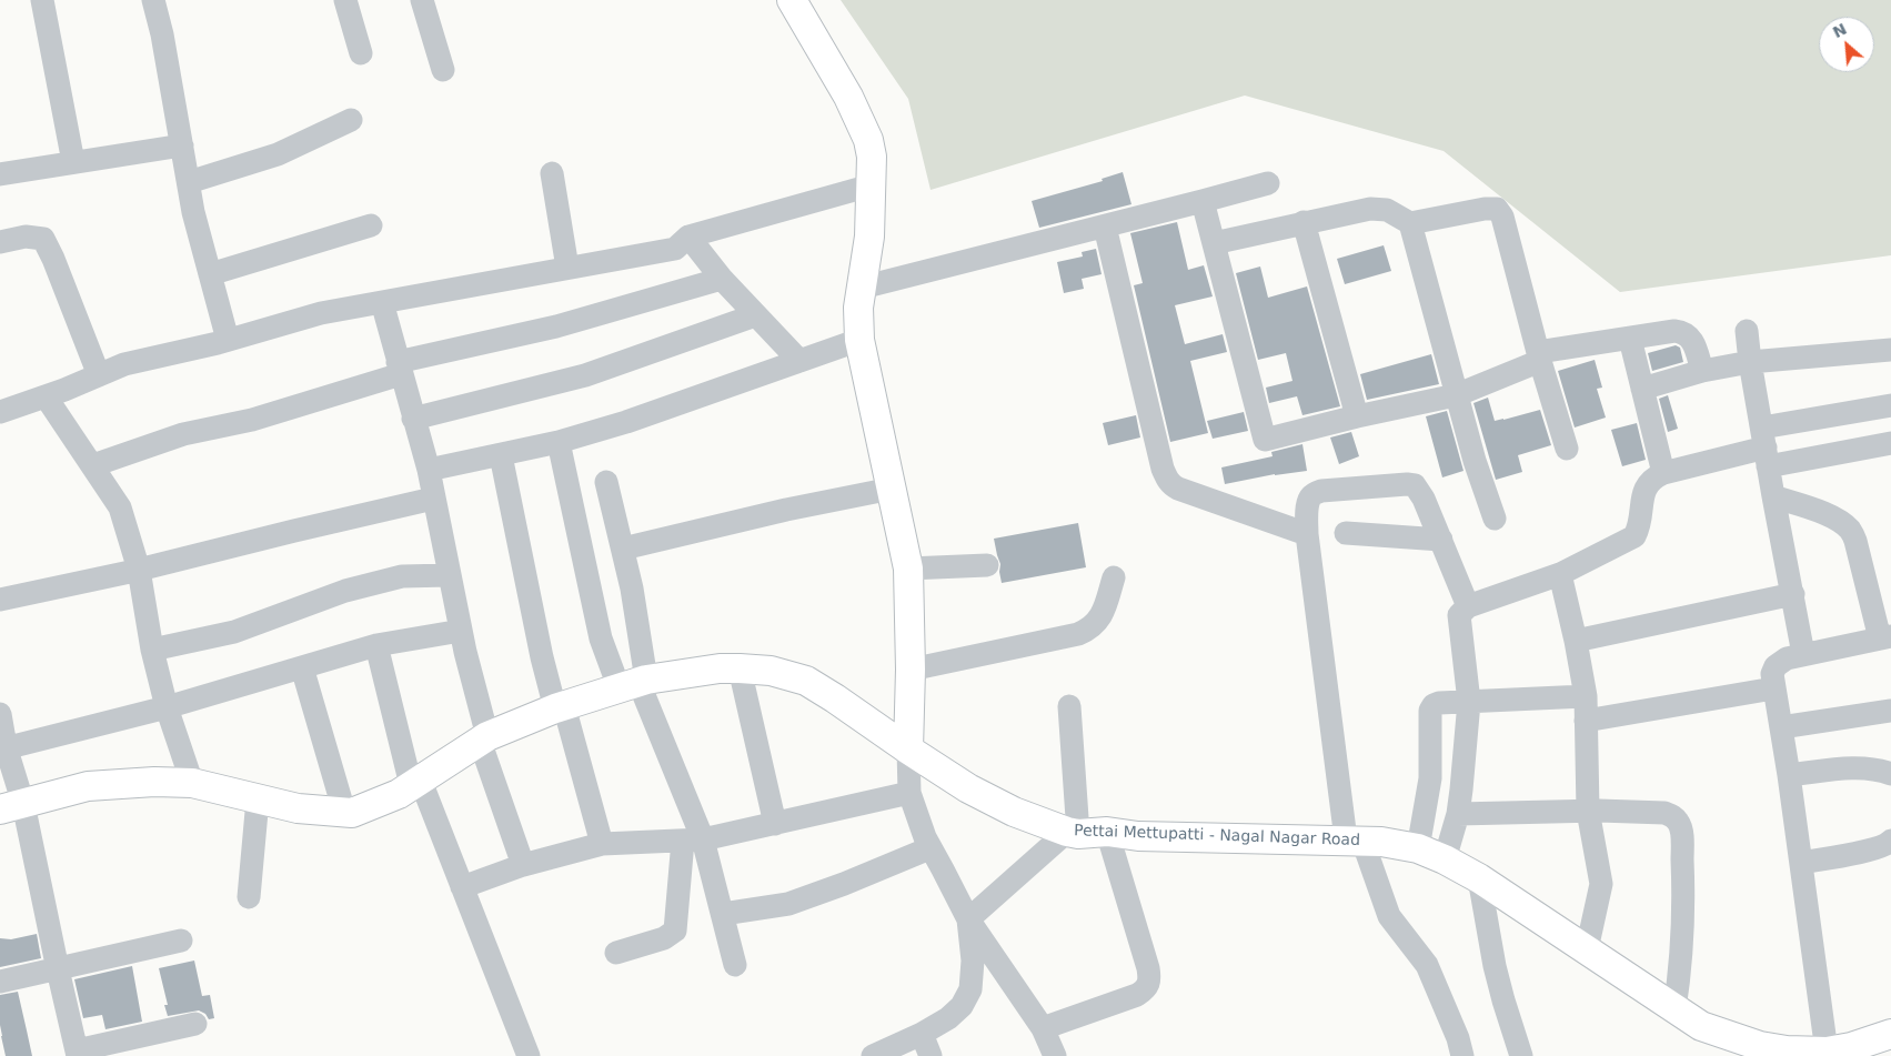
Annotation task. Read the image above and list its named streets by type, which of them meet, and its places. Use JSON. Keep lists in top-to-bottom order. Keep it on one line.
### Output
{"streets":{"main road":["Pettai Mettupatti - Nagal Nagar Road"]},"north":"top left"}
